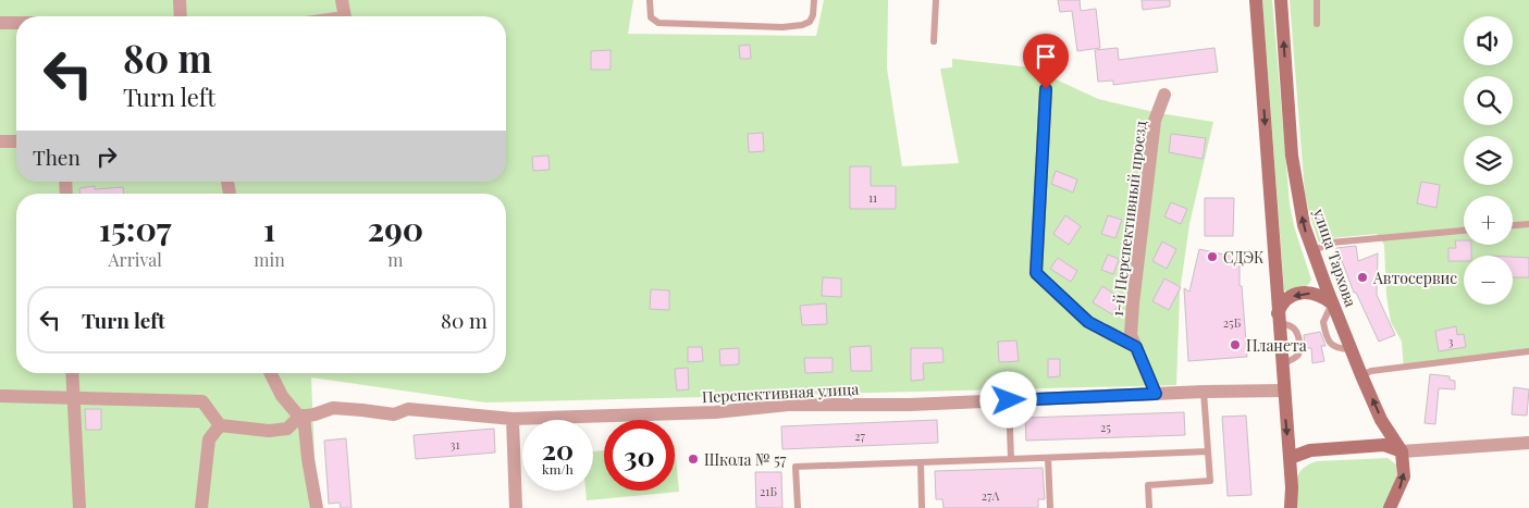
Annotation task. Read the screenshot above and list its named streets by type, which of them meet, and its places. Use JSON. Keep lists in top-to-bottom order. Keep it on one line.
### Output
{"streets":{"main road":["улица Тархова"],"street":["1-й Перспективный проезд","Перспективная улица"]},"crossings":[["1-й Перспективный проезд","Перспективная улица"]],"places":["СДЭК","Автосервис","Планета","Школа № 57"],"house_numbers":["11","25Б","3","25","27","31","21Б","27А"],"page":{"map_buttons":["+","−"],"turn":["80 m","Turn left"],"then":"Then","eta":["15:07","Arrival","1","min","290","m"],"list":[{"name":"Turn left","value":"80 m"}],"speed":"20 km/h","limit":"30"}}
